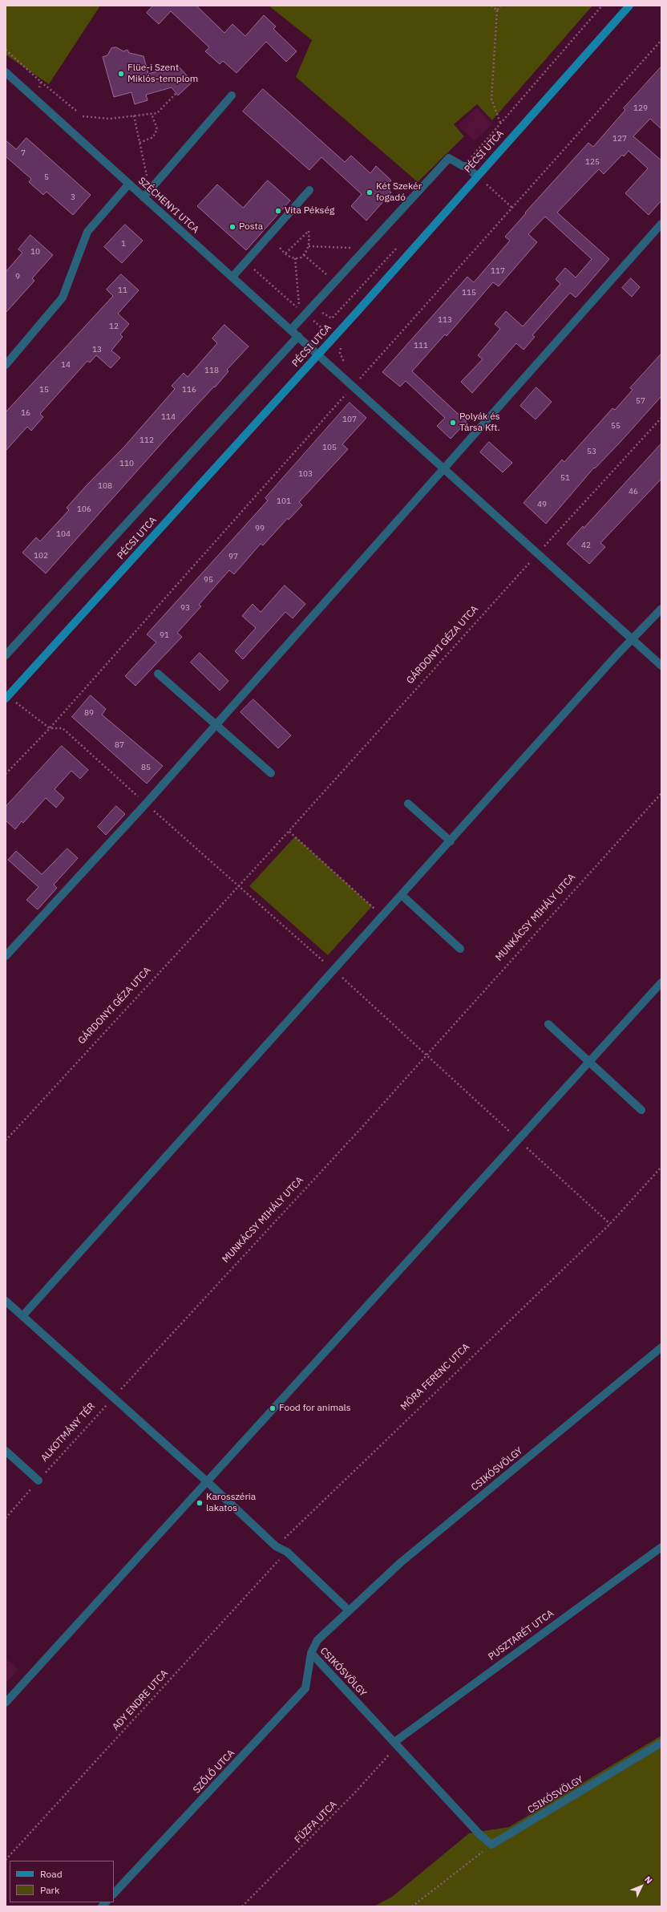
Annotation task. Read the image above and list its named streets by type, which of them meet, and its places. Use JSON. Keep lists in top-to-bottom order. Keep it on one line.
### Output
{"streets":{"main road":["PÉCSI UTCA"],"street":["SZÉCHENYI UTCA","CSIKÓSVÖLGY","PUSZTARÉT UTCA","SZŐLŐ UTCA"],"path":["GÁRDONYI GÉZA UTCA","MUNKÁCSY MIHÁLY UTCA","MÓRA FERENC UTCA","ALKOTMÁNY TÉR","ADY ENDRE UTCA","FÜZFA UTCA"]},"crossings":[["PÉCSI UTCA","SZÉCHENYI UTCA"],["SZÉCHENYI UTCA","GÁRDONYI GÉZA UTCA"],["MUNKÁCSY MIHÁLY UTCA","ALKOTMÁNY TÉR"],["CSIKÓSVÖLGY","PUSZTARÉT UTCA"],["CSIKÓSVÖLGY","SZŐLŐ UTCA"],["CSIKÓSVÖLGY","FÜZFA UTCA"],["PUSZTARÉT UTCA","FÜZFA UTCA"]],"places":["Flüe-i Szent Miklós-templom","Két Szekér fogadó","Vita Pékség","Posta","Polyák és Társa Kft.","Food for animals","Karosszéria lakatos"],"house_numbers":["129","127","7","125","5","3","1","10","117","9","11","115","113","12","111","13","14","118","15","116","57","16","114","107","55","112","105","53","110","103","51","108","46","101","49","106","99","104","42","102","97","95","93","91","89","87","85"],"legend":["Road","Park"],"north":"top right"}
